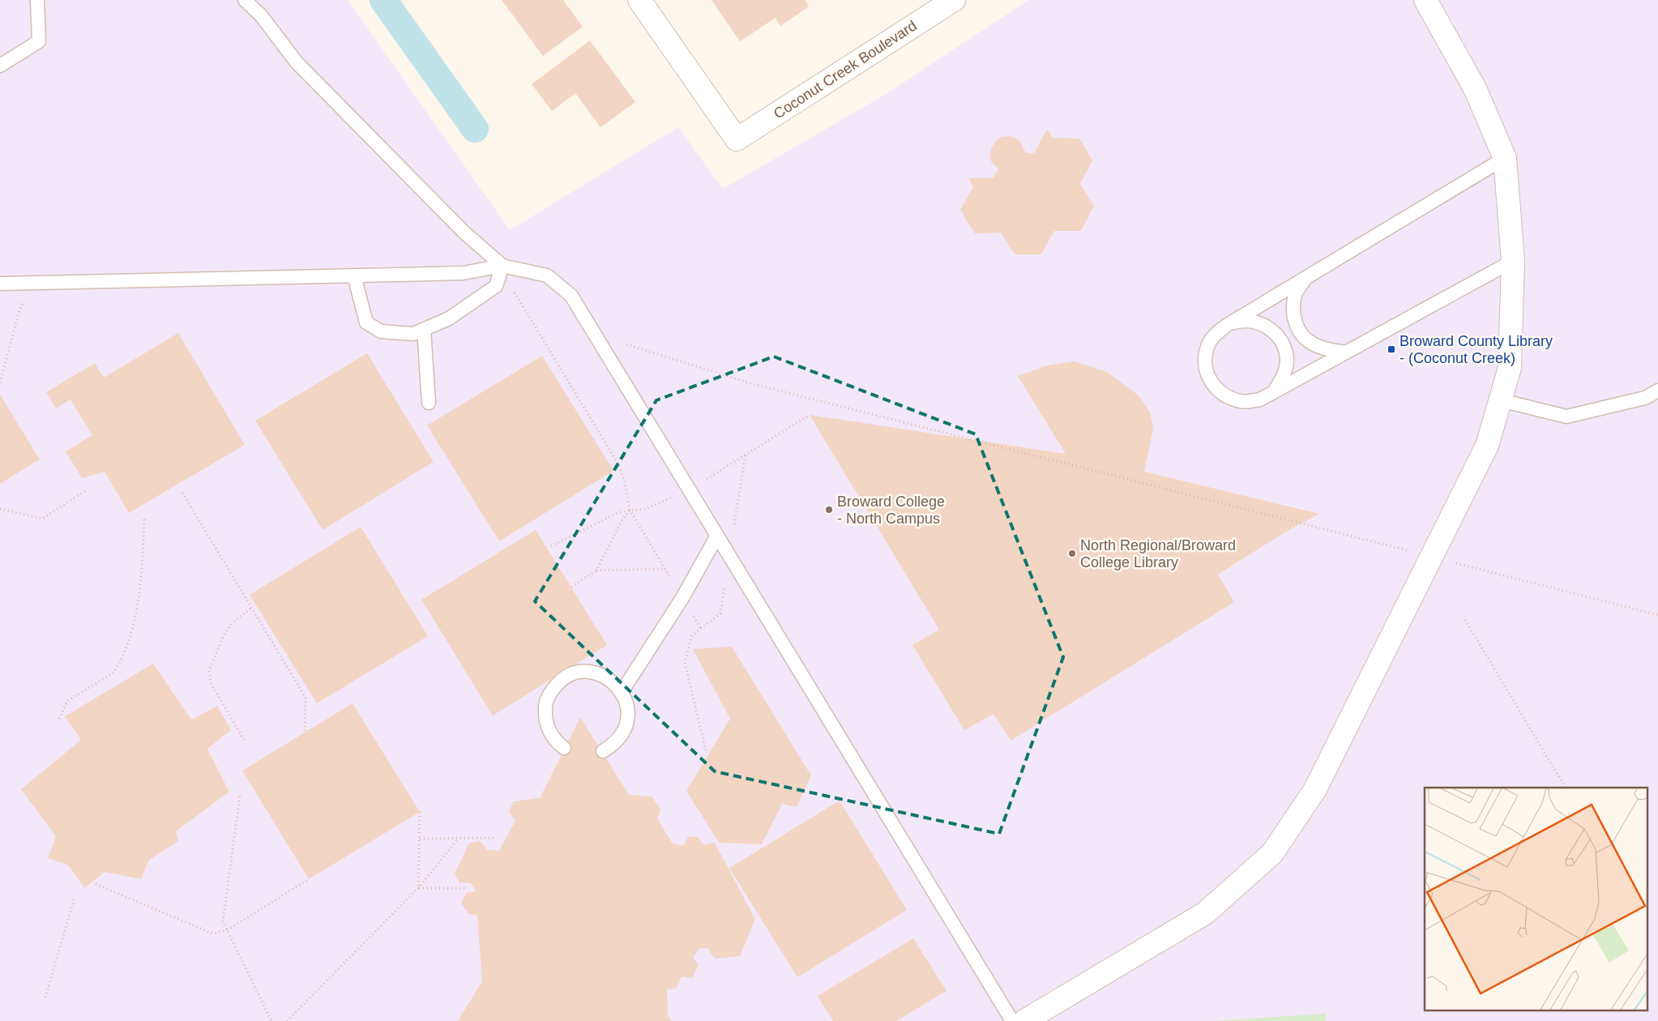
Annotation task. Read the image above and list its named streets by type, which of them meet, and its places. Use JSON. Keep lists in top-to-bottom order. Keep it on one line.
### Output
{"streets":{"street":["Coconut Creek Boulevard"]},"places":{"transit":["Broward County Library - (Coconut Creek)"],"other":["Broward College - North Campus","North Regional/Broward College Library"]}}
